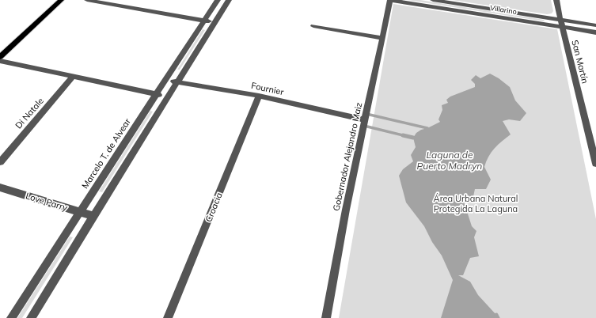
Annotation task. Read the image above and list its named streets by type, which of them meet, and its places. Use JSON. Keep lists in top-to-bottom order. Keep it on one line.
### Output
{"streets":{"street":["Villarino","San Martín","Fournier","Di Natale","Marcelo T. de Alvear","Gobernador Alejandro Maiz","Love Parry","Croacia"]},"crossings":[["Villarino","San Martín"],["Villarino","Gobernador Alejandro Maiz"],["Fournier","Marcelo T. de Alvear"],["Fournier","Gobernador Alejandro Maiz"],["Fournier","Croacia"],["Marcelo T. de Alvear","Love Parry"]],"water":["Laguna de Puerto Madryn"],"parks":["Área Urbana Natural Protegida La Laguna"]}
